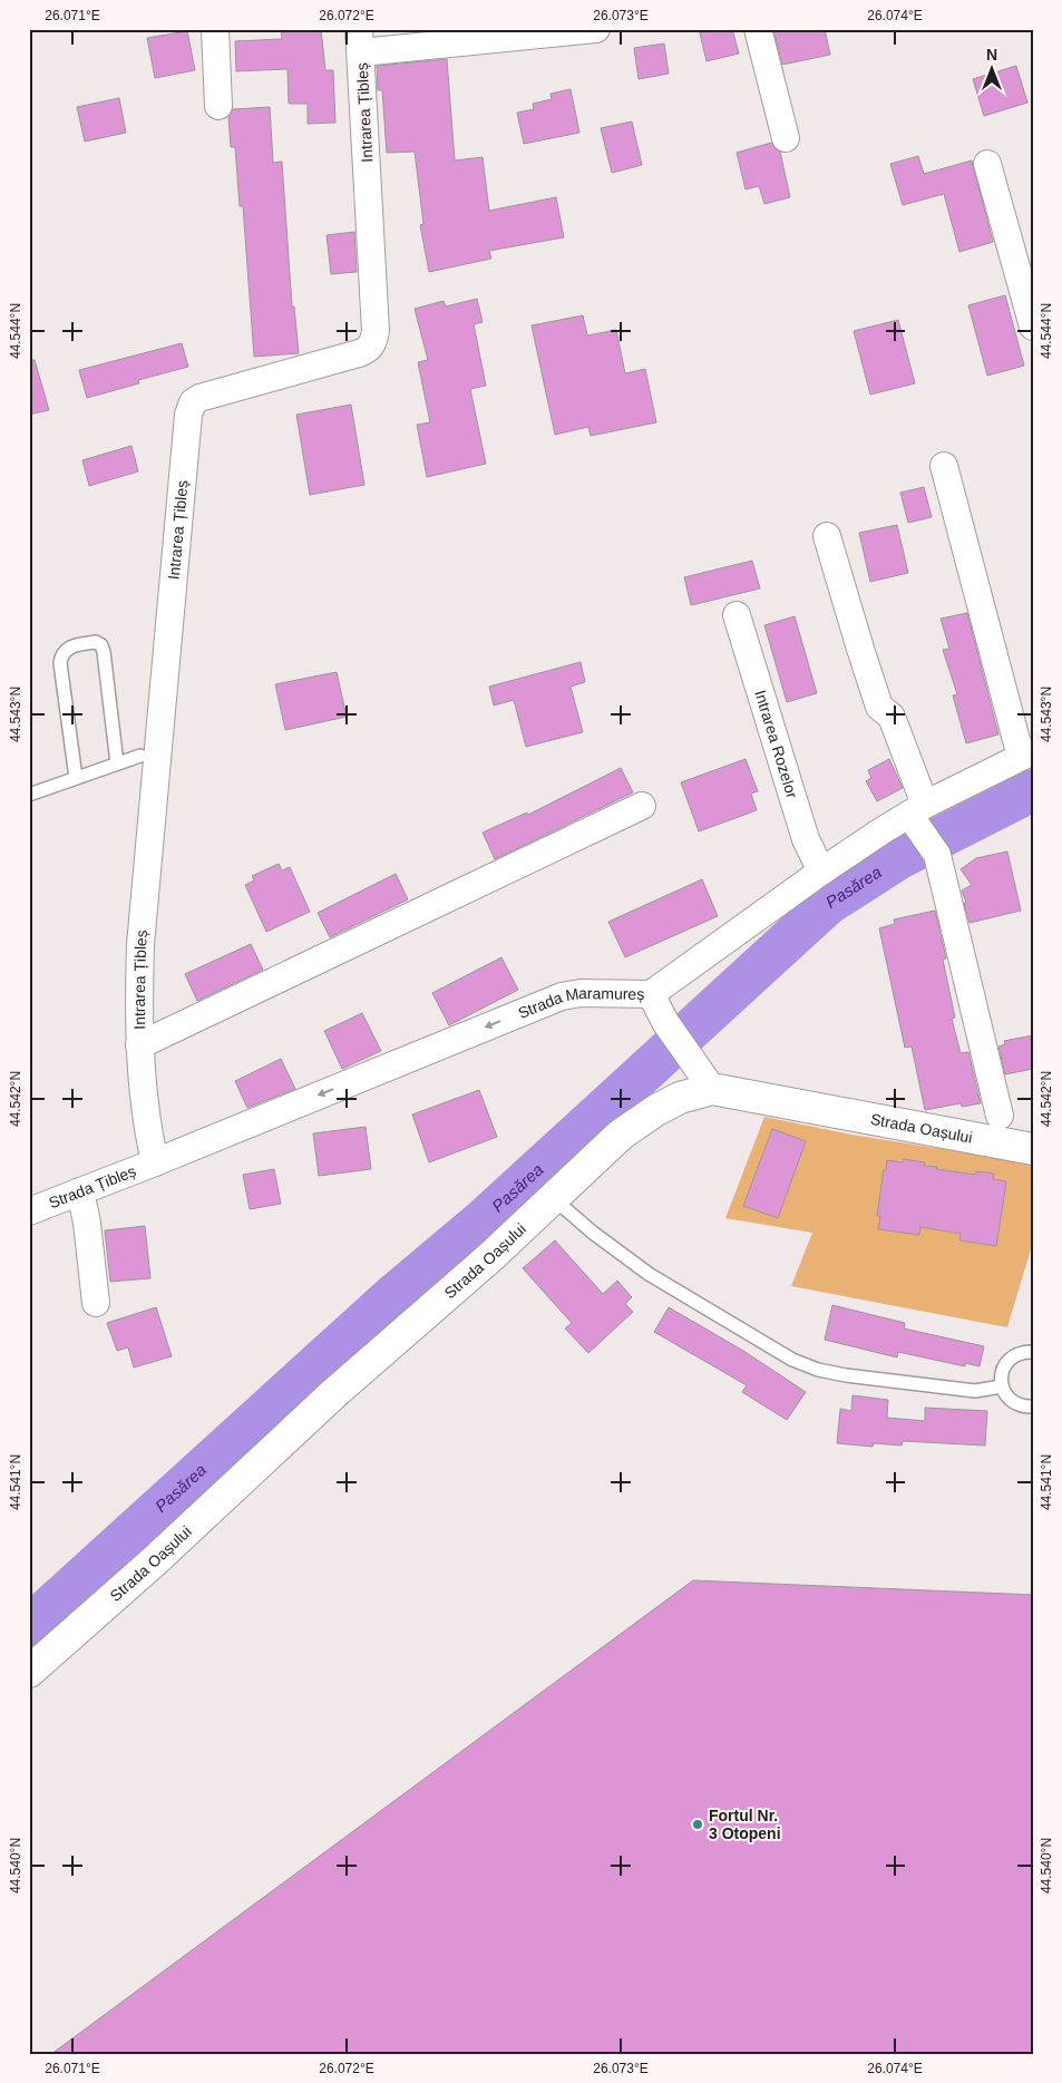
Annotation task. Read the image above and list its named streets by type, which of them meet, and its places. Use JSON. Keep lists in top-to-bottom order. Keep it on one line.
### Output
{"streets":{"street":["Intrarea Țibleș","Intrarea Rozelor","Strada Maramureș","Strada Oașului","Strada Țibleș"]},"crossings":[["Intrarea Țibleș","Strada Maramureș"],["Intrarea Țibleș","Strada Țibleș"],["Intrarea Rozelor","Strada Maramureș"],["Strada Maramureș","Strada Țibleș"]],"water":["Pasărea"],"places":["Fortul Nr. 3 Otopeni"],"north":"top","coordinates":["26.071°E","26.072°E","26.073°E","26.074°E","44.544°N","44.543°N","44.542°N","44.541°N","44.540°N"]}
